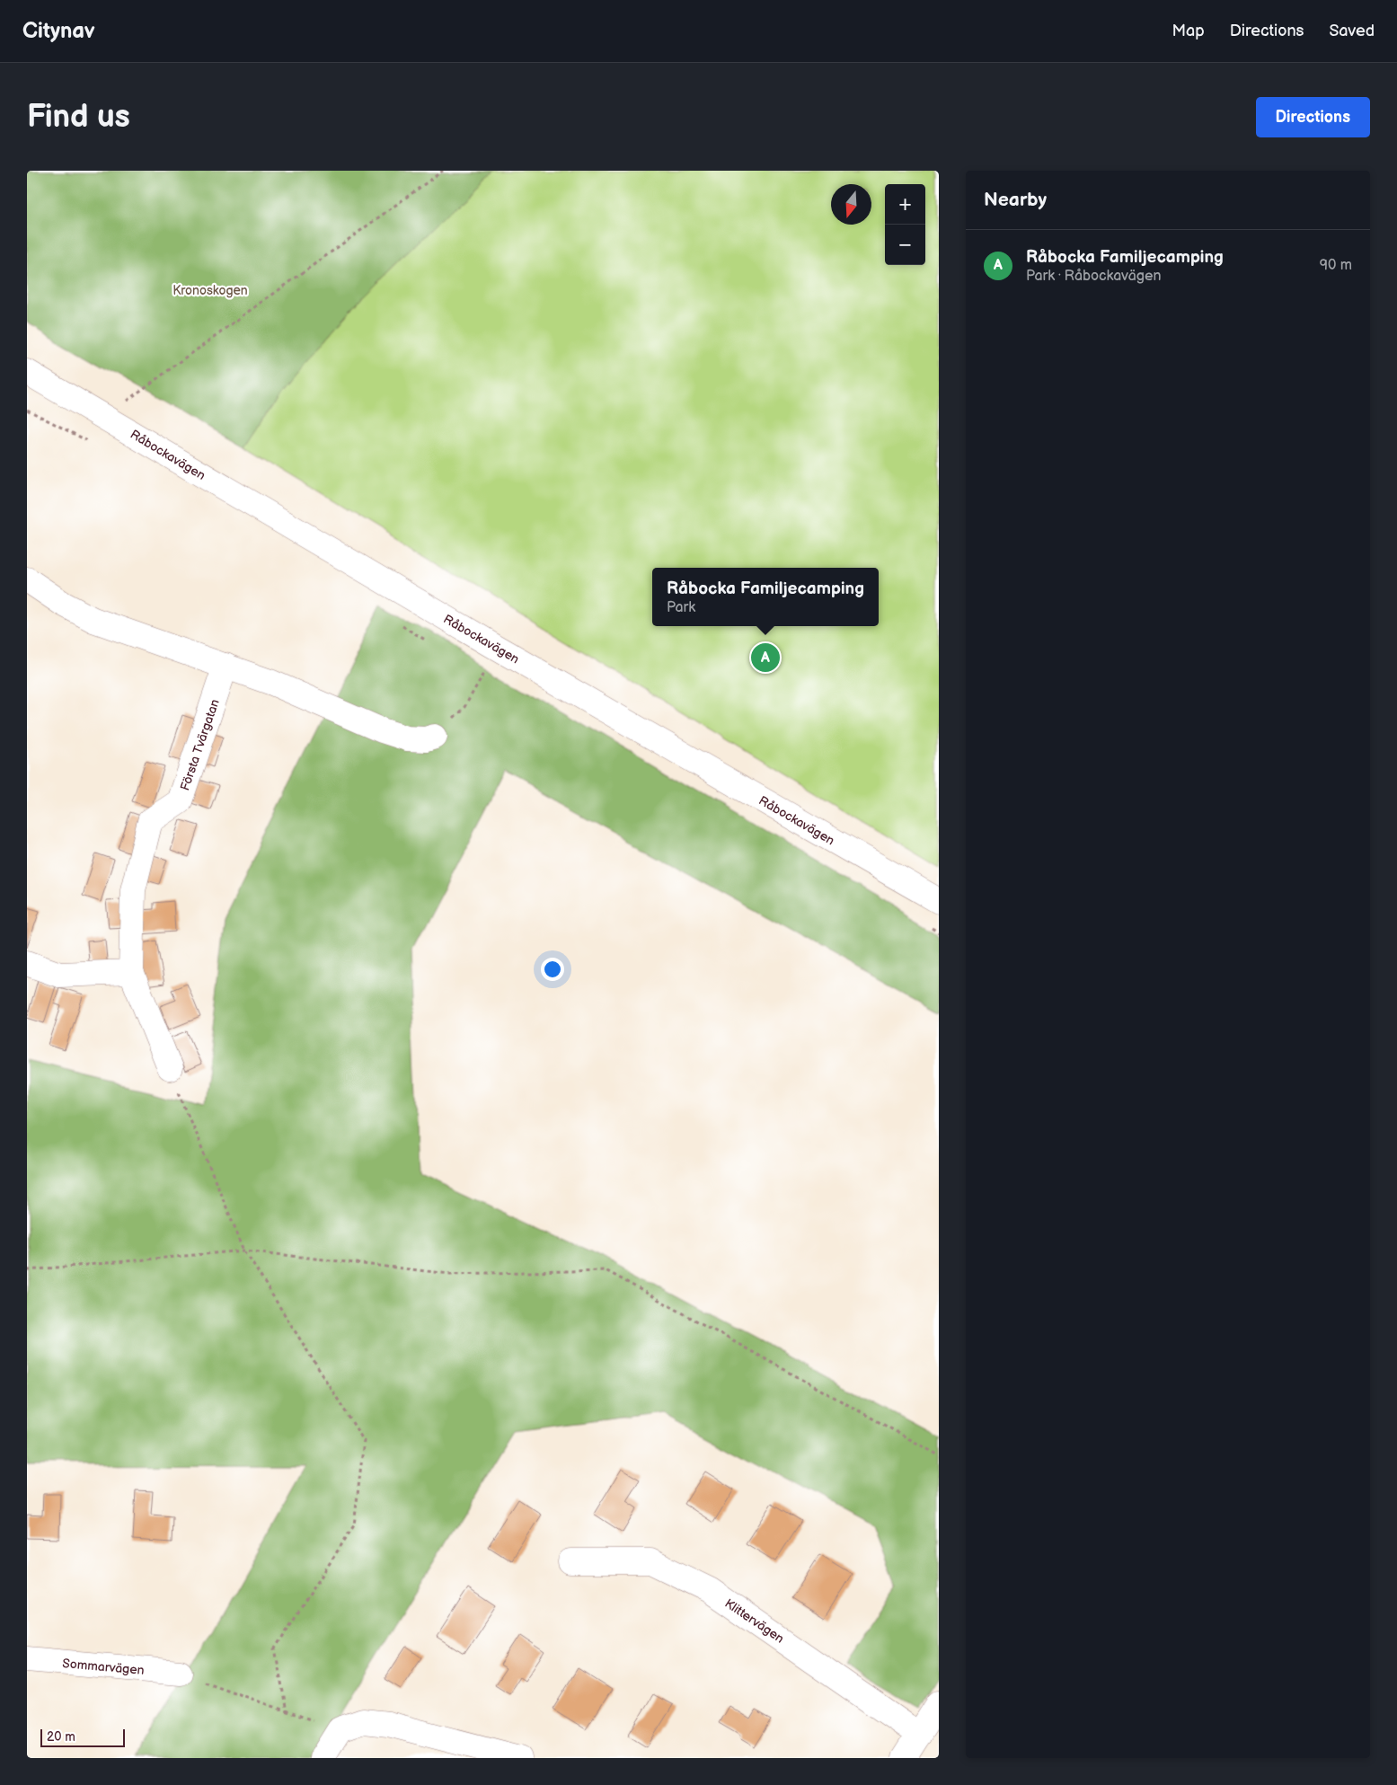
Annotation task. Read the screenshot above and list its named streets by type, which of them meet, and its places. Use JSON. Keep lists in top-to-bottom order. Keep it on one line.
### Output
{"streets":{"street":["Råbockavägen","Första Tvärgatan","Klittervägen","Sommarvägen"]},"parks":["Kronoskogen"],"scale_bar":"20 m","north":"bottom","page":{"header":"Citynav","nav":["Map","Directions","Saved"],"buttons":"Directions","title":"Find us","heading":"Nearby","map_buttons":["+","−"],"list":[{"mark":"A","name":"Råbocka Familjecamping","note":"Park · Råbockavägen","value":"90 m"}],"popup":["Råbocka Familjecamping","Park"],"pins":"A","scale":"20 m"}}
